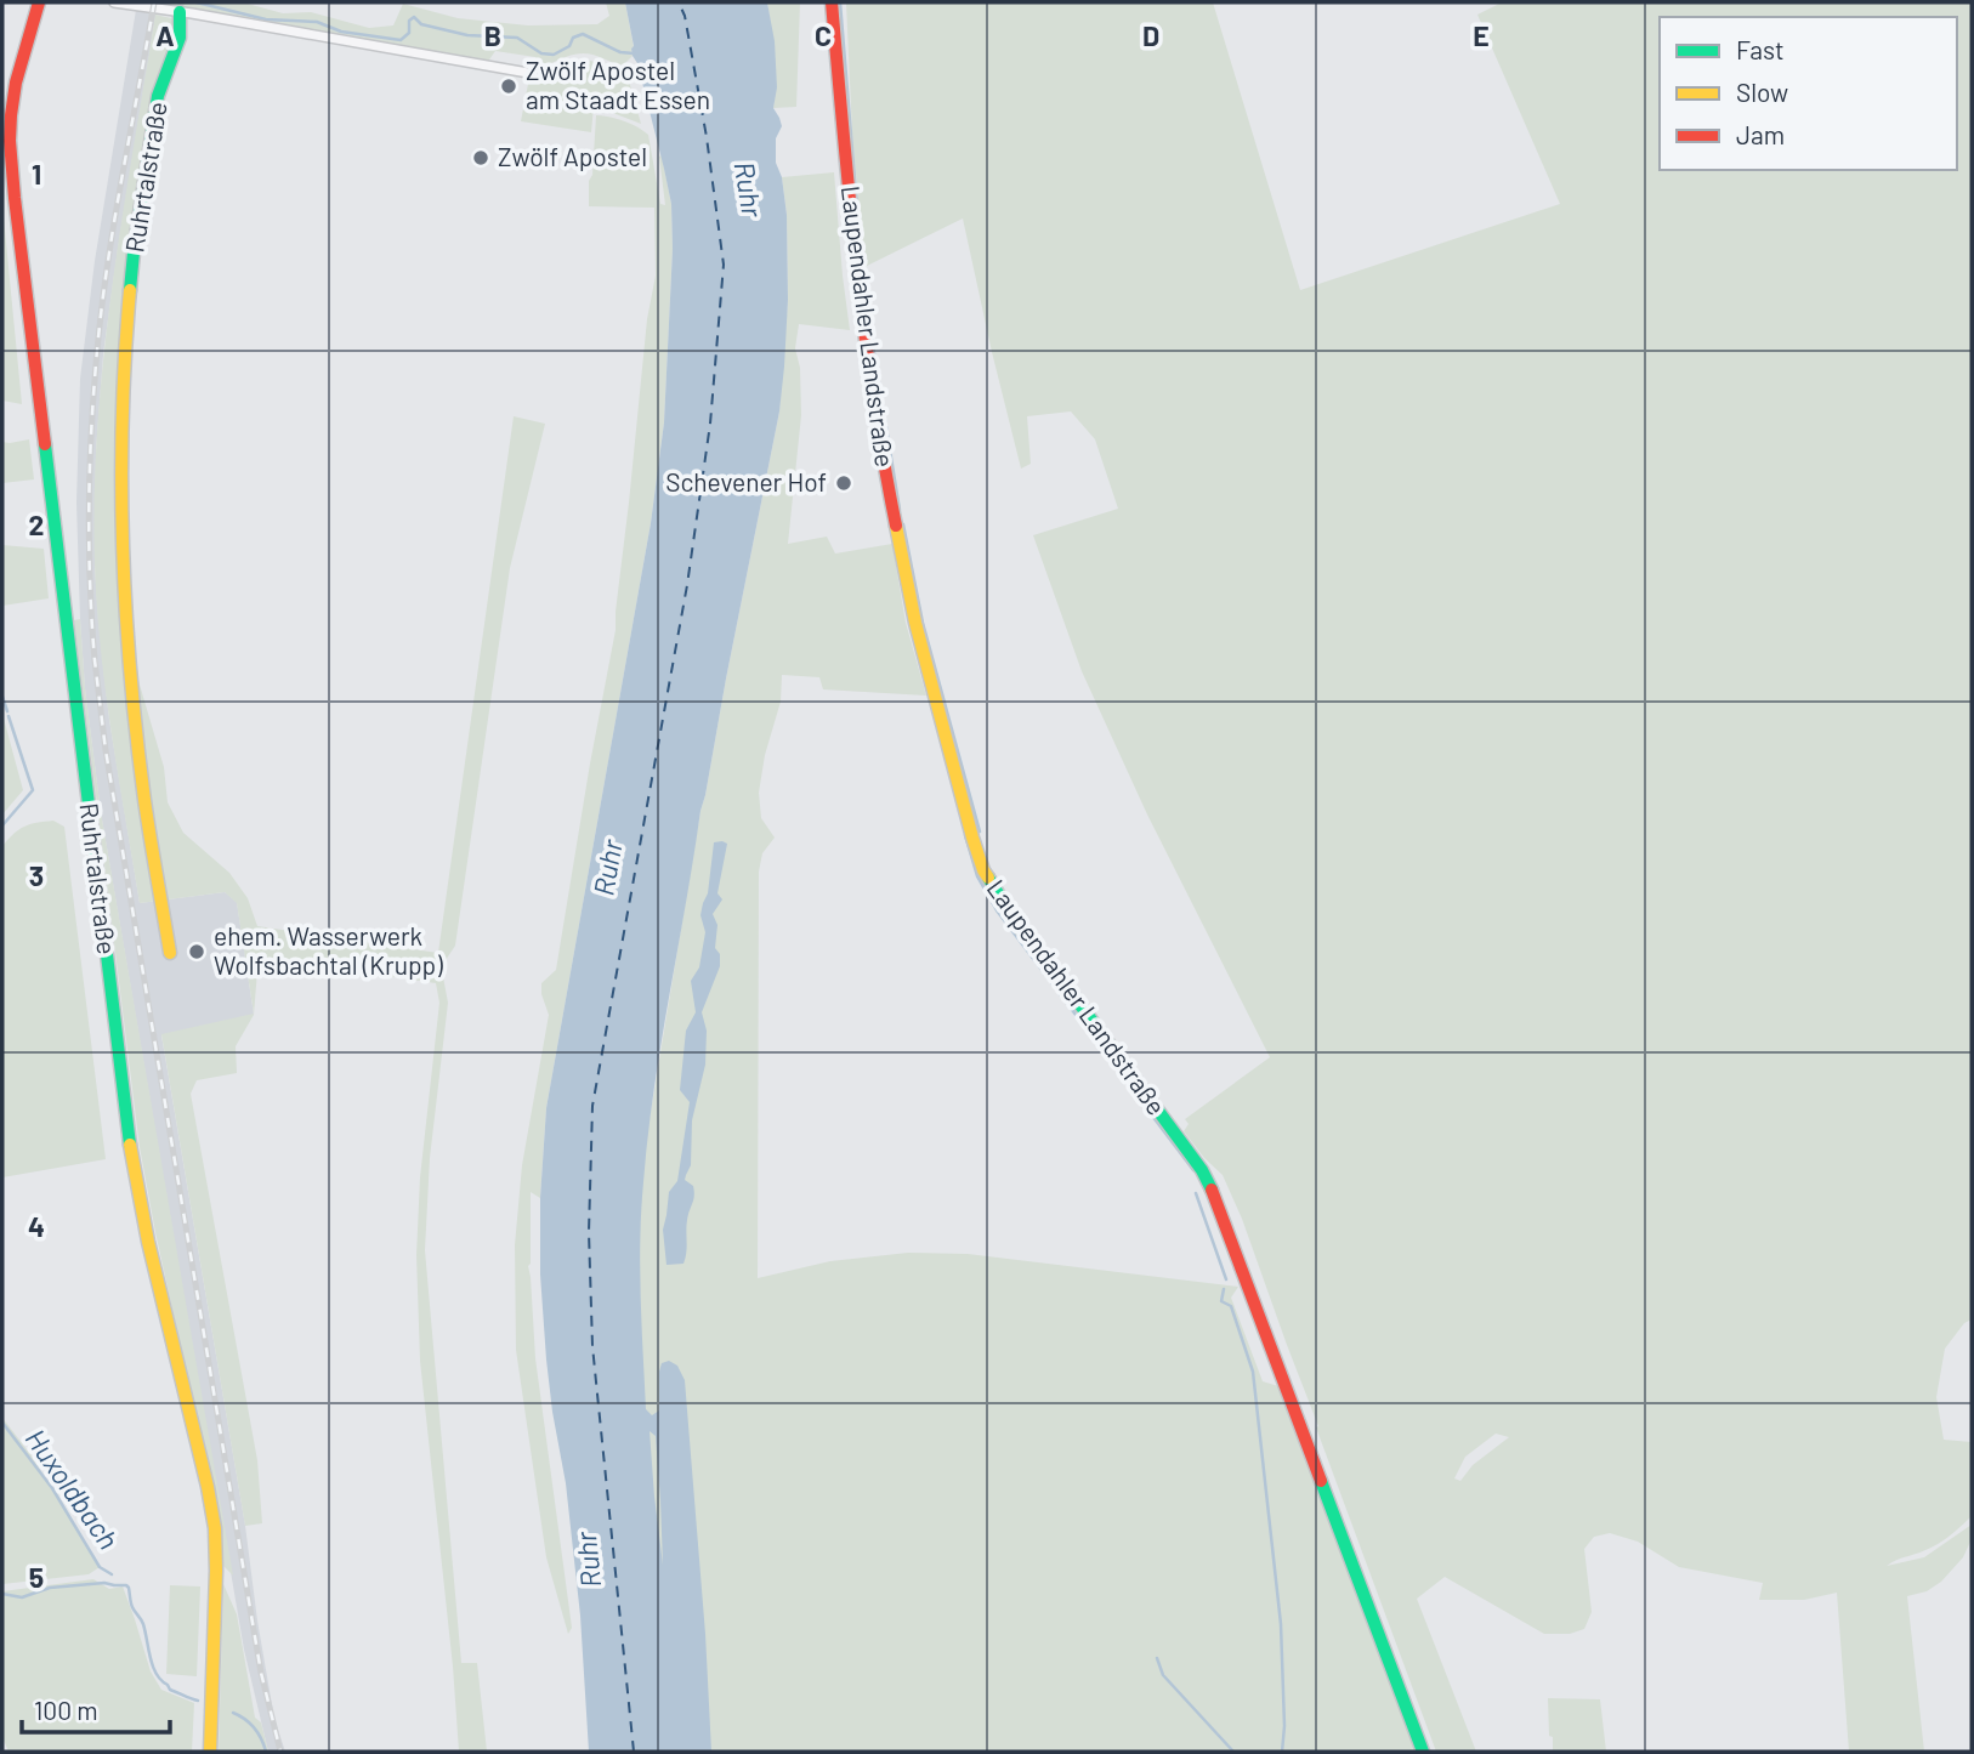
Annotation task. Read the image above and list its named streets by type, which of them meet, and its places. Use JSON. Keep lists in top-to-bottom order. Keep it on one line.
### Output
{"streets":{"main road":["Ruhrtalstraße","Laupendahler Landstraße"]},"water":["Ruhr","Huxoldbach"],"places":["Zwölf Apostel am Staadt Essen","Zwölf Apostel","Schevener Hof","ehem. Wasserwerk Wolfsbachtal (Krupp)"],"legend":["Fast","Slow","Jam"],"scale_bar":"100 m","grid":{"columns":["A","B","C","D","E"],"rows":["1","2","3","4","5"]}}
